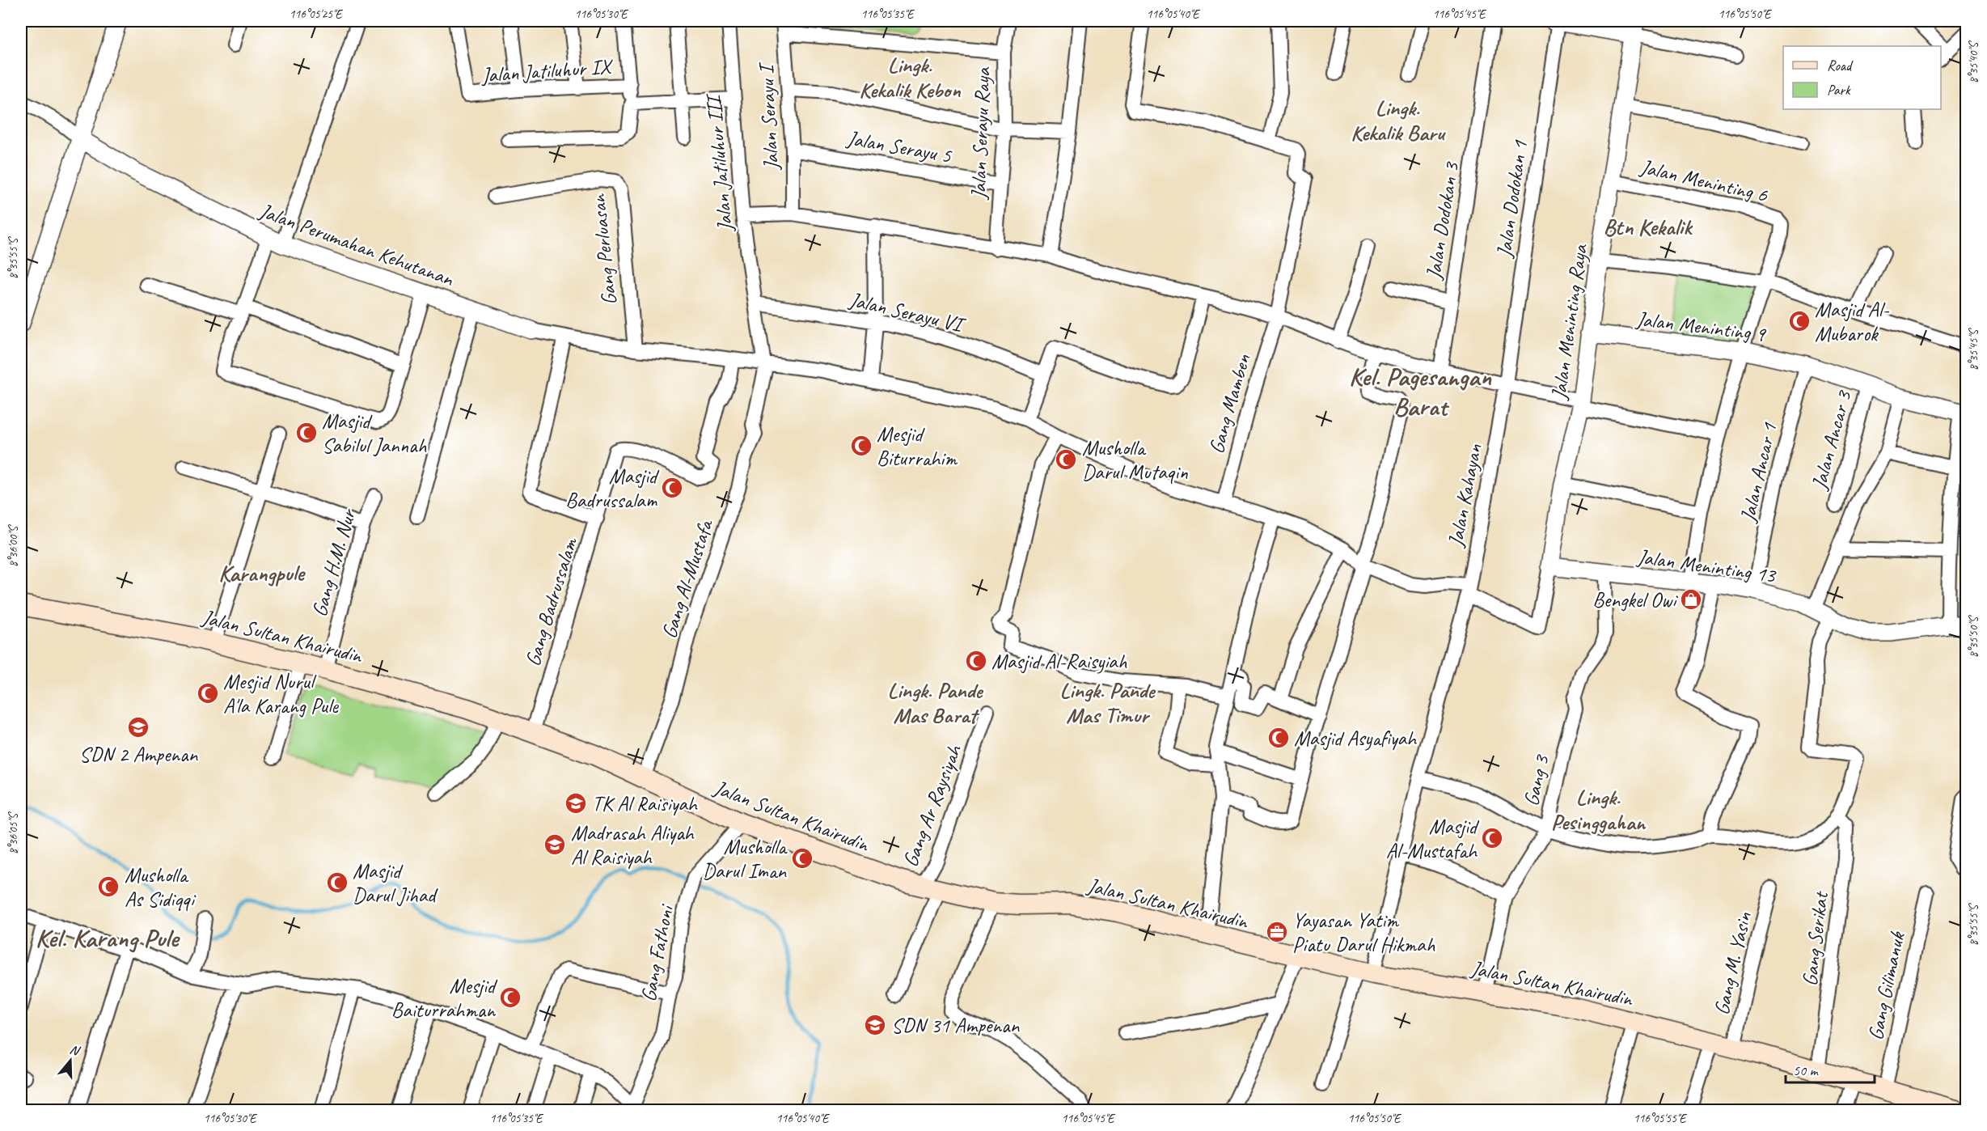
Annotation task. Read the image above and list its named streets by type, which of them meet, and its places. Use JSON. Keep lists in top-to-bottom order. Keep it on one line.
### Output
{"streets":{"main road":["Jalan Sultan Khairudin"],"street":["Jalan Jatiluhur IX","Jalan Serayu I","Jalan Serayu Raya","Jalan Serayu 5","Jalan Jatiluhur III","Jalan Meninting 6","Jalan Dodokan 1","Jalan Dodokan 3","Jalan Perumahan Kehutanan","Gang Perluasan","Jalan Serayu VI","Jalan Meninting Raya","Jalan Meninting 9","Gang Mamben","Jalan Ancar 3","Jalan Ancar 1","Jalan Kahayan","Gang H.M. Nur","Jalan Meninting 13","Gang Al-Mustafa","Gang Badrussalam","Gang 3","Gang Ar Raysiyah","Gang Serikat","Gang Fathoni","Gang M. Yasin","Gang Gilimanuk"]},"crossings":[["Jalan Serayu I","Jalan Serayu 5"],["Jalan Serayu Raya","Jalan Serayu 5"],["Jalan Jatiluhur III","Jalan Perumahan Kehutanan"],["Jalan Jatiluhur III","Jalan Serayu VI"],["Jalan Jatiluhur III","Gang Al-Mustafa"],["Jalan Meninting 6","Jalan Meninting Raya"],["Jalan Dodokan 1","Jalan Kahayan"],["Jalan Perumahan Kehutanan","Gang Perluasan"],["Jalan Perumahan Kehutanan","Jalan Meninting Raya"],["Jalan Perumahan Kehutanan","Gang Mamben"],["Jalan Perumahan Kehutanan","Jalan Kahayan"],["Jalan Perumahan Kehutanan","Gang Al-Mustafa"],["Jalan Perumahan Kehutanan","Gang Badrussalam"],["Jalan Meninting Raya","Jalan Meninting 9"],["Jalan Meninting Raya","Jalan Kahayan"],["Jalan Meninting Raya","Jalan Meninting 13"],["Jalan Meninting 9","Jalan Ancar 3"],["Jalan Meninting 9","Jalan Ancar 1"],["Jalan Ancar 1","Jalan Meninting 13"],["Jalan Kahayan","Jalan Sultan Khairudin"],["Gang H.M. Nur","Jalan Sultan Khairudin"],["Jalan Meninting 13","Gang 3"],["Gang Al-Mustafa","Jalan Sultan Khairudin"],["Gang Badrussalam","Jalan Sultan Khairudin"],["Jalan Sultan Khairudin","Gang 3"],["Jalan Sultan Khairudin","Gang Ar Raysiyah"],["Jalan Sultan Khairudin","Gang Serikat"],["Jalan Sultan Khairudin","Gang Fathoni"],["Jalan Sultan Khairudin","Gang M. Yasin"],["Jalan Sultan Khairudin","Gang Gilimanuk"]],"districts":["Lingk. Kekalik Kebon","Lingk. Kekalik Baru","Btn Kekalik","Kel. Pagesangan Barat","Karangpule","Lingk. Pande Mas Barat","Lingk. Pande Mas Timur","Lingk. Pesinggahan","Kel. Karang Pule"],"places":{"mosque":["Masjid Al- Mubarok","Masjid Sabilul Jannah","Mesjid Biturrahim","Musholla Darul Mutaqin","Masjid Badrussalam","Masjid Al-Raisyiah","Mesjid Nurul A'la Karang Pule","Masjid Asyafiyah","Masjid Al-Mustafah","Musholla Darul Iman","Masjid Darul Jihad","Musholla As Sidiqqi","Mesjid Baiturrahman"],"shop":["Bengkel Owi"],"school or university":["SDN 2 Ampenan","TK Al Raisiyah","Madrasah Aliyah Al Raisiyah","SDN 31 Ampenan"],"office":["Yayasan Yatim Piatu Darul Hikmah"]},"legend":["Road","Park"],"scale_bar":"50 m","north":"top","coordinates":["116°05'25\"E","116°05'30\"E","116°05'35\"E","116°05'40\"E","116°05'45\"E","116°05'50\"E","8°35'40\"S","8°35'55\"S","8°35'45\"S","8°36'00\"S","8°35'50\"S","8°36'05\"S","116°05'55\"E"]}
